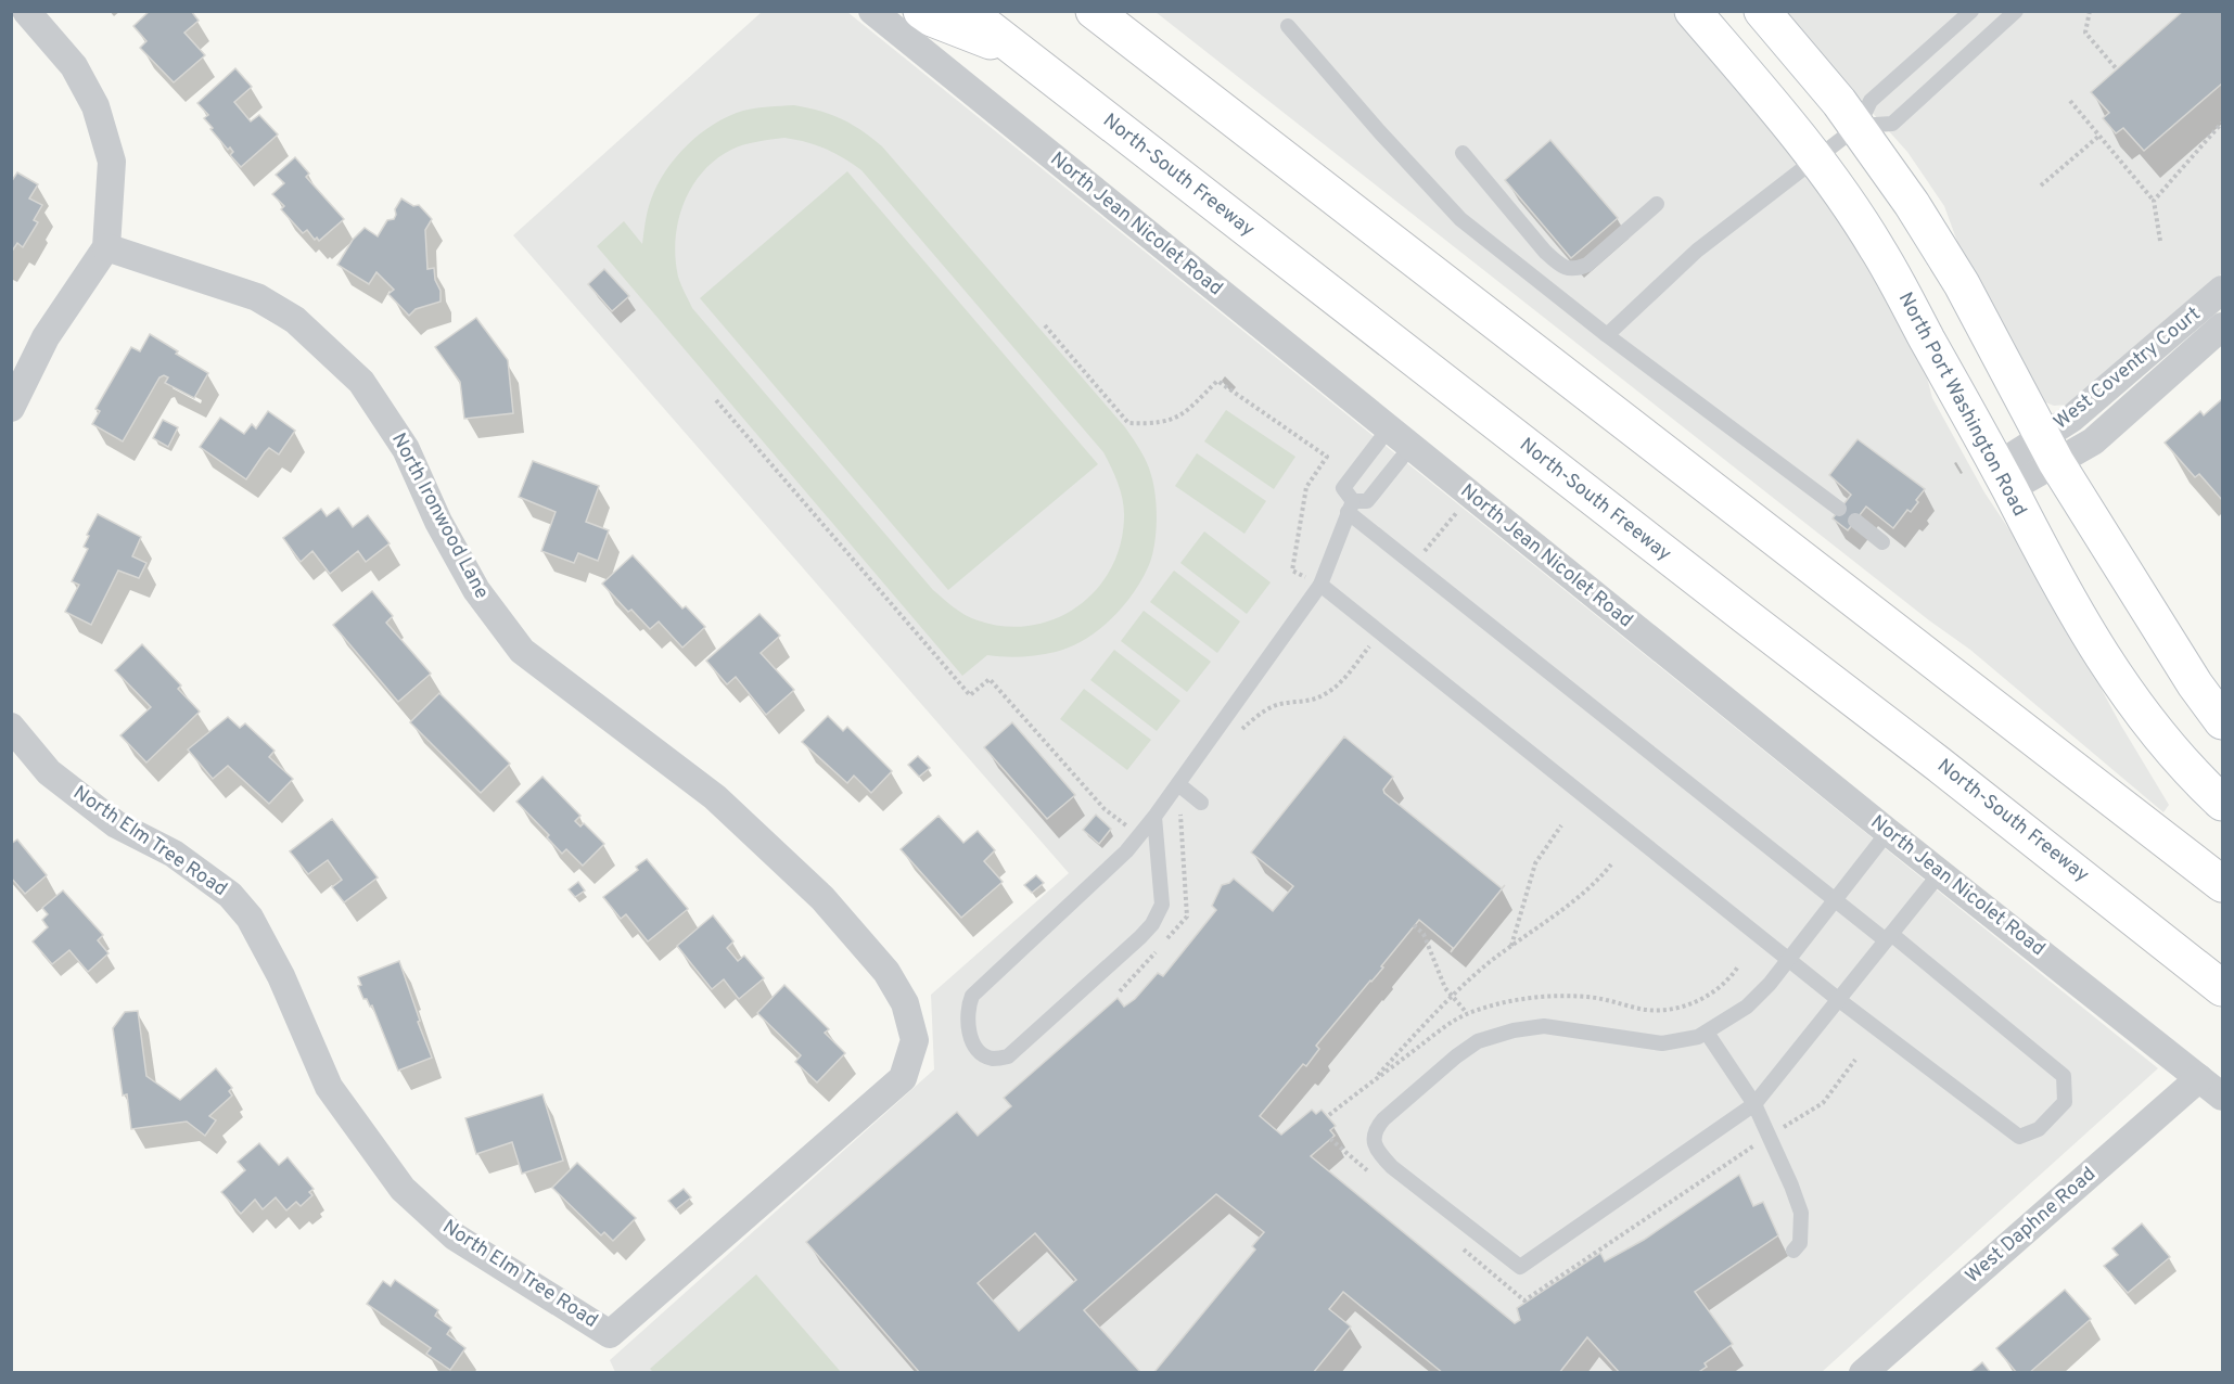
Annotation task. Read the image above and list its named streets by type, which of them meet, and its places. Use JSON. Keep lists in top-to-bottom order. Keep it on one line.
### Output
{"streets":{"main road":["North-South Freeway","North Port Washington Road"],"street":["North Jean Nicolet Road","West Coventry Court","North Ironwood Lane","North Elm Tree Road","West Daphne Road"]},"crossings":[["North Jean Nicolet Road","West Daphne Road"],["West Coventry Court","North Port Washington Road"],["North Ironwood Lane","North Elm Tree Road"]]}
